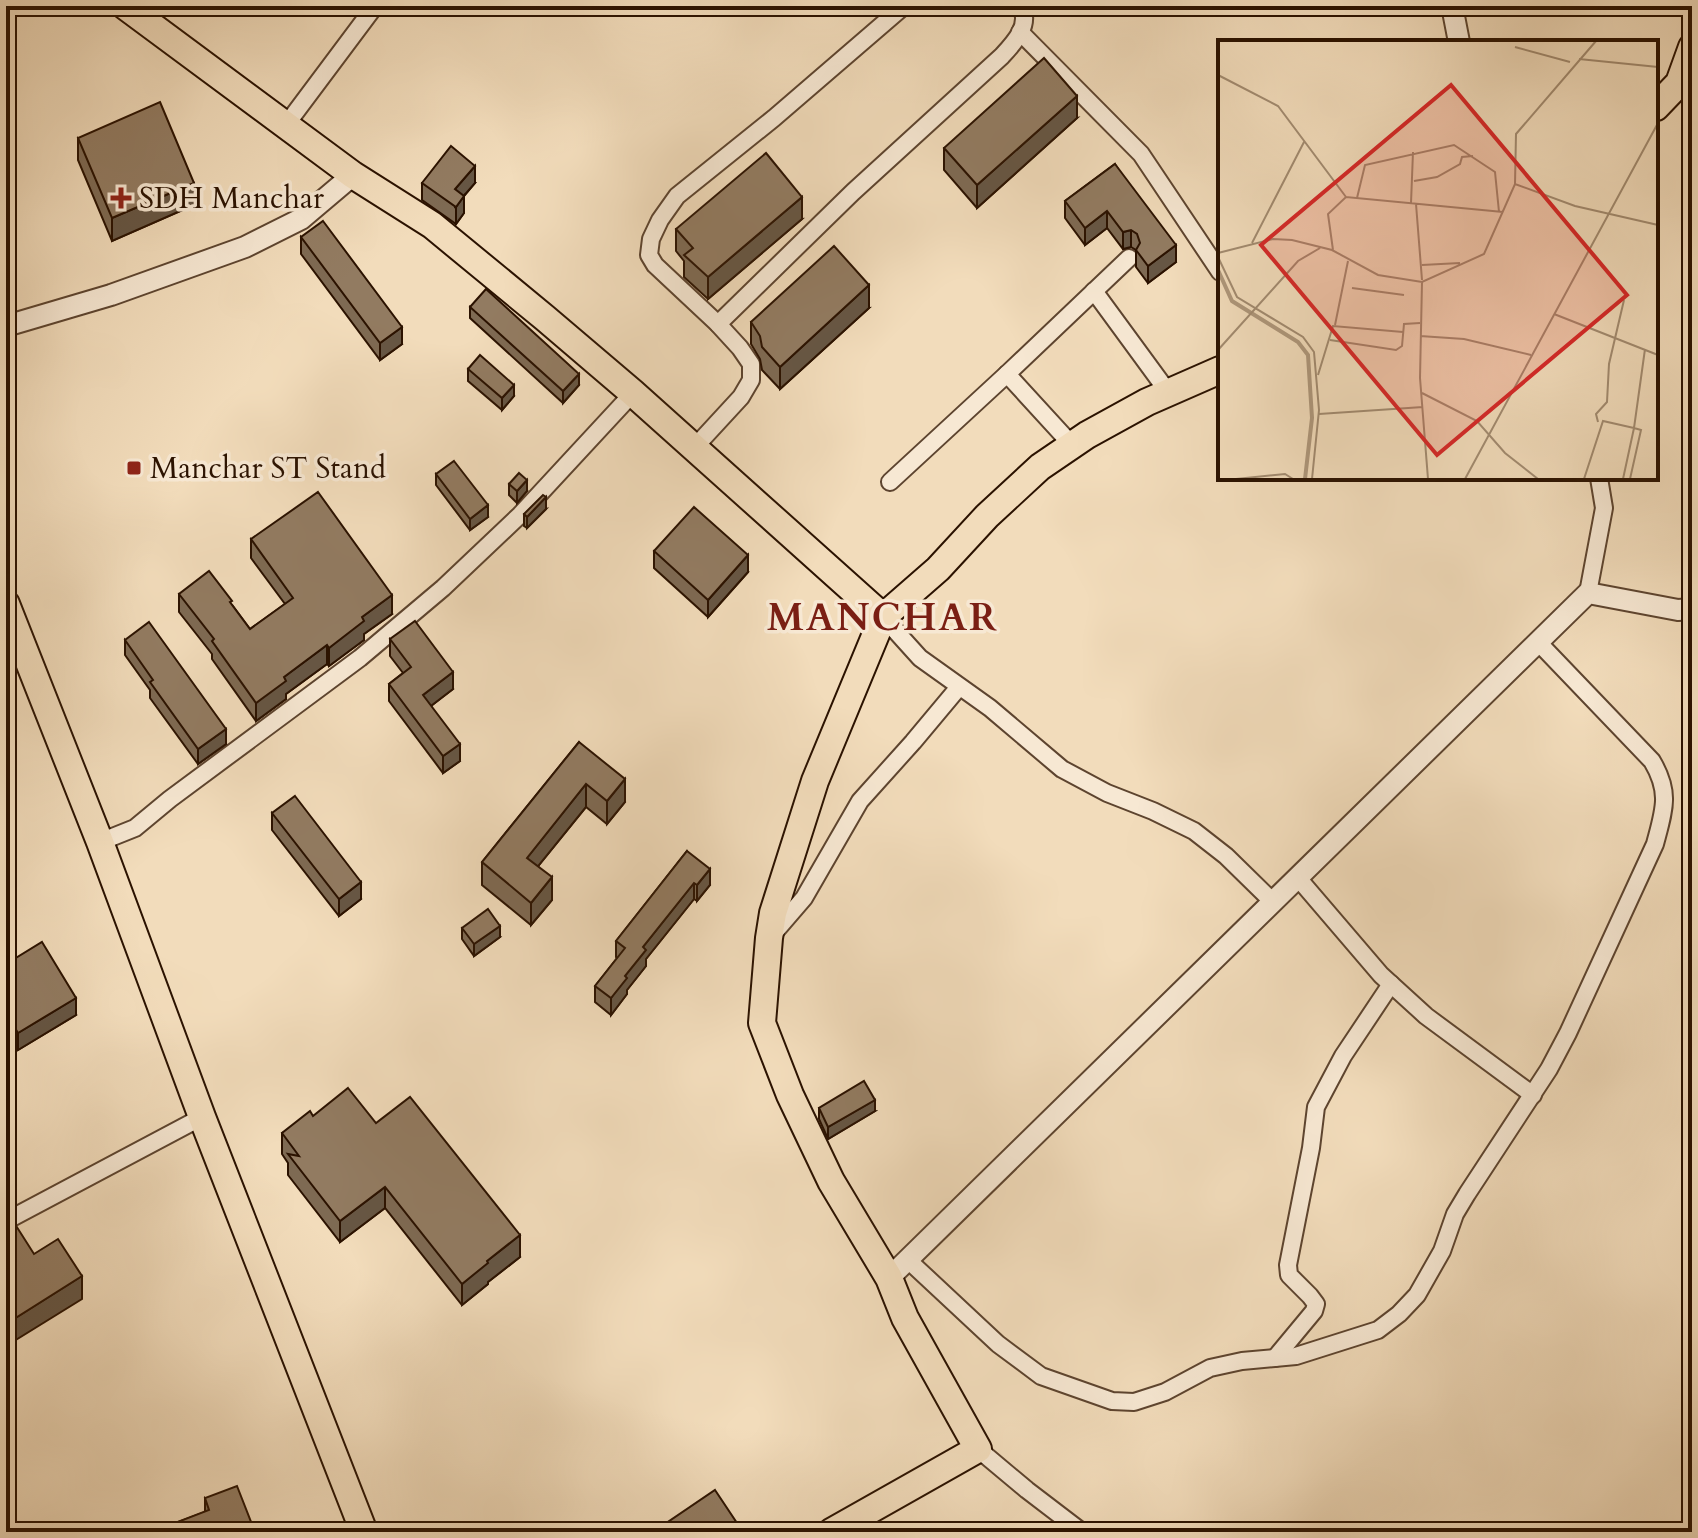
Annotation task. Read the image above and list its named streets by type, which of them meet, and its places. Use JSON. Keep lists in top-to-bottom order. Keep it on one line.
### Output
{"districts":["MANCHAR"],"places":{"health":["SDH Manchar"],"transit":["Manchar ST Stand"]}}
